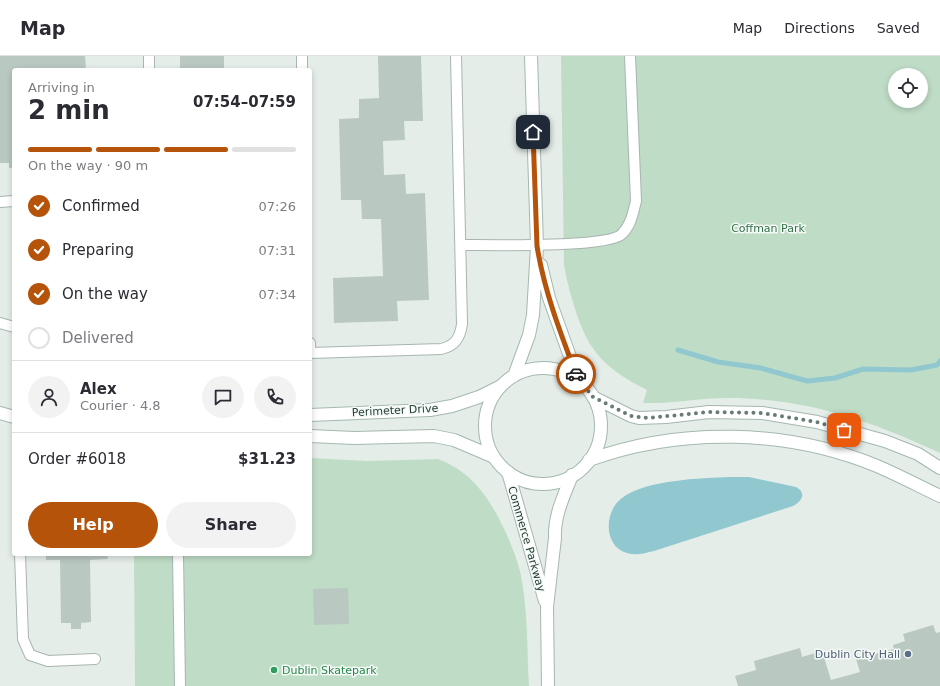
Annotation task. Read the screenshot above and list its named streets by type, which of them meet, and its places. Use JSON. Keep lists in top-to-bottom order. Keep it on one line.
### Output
{"streets":{"main road":["Perimeter Drive","Commerce Parkway"]},"crossings":[["Perimeter Drive","Commerce Parkway"]],"parks":["Coffman Park"],"places":["Dublin City Hall","Dublin Skatepark"],"page":{"header":"Map","nav":["Map","Directions","Saved"],"heading":["2 min","Arriving in","07:54–07:59"],"panel":["Alex","Courier · 4.8","Order #6018","$31.23"],"bar":"On the way · 90 m","list":[["Confirmed","07:26"],["Preparing","07:31"],["On the way","07:34"],"Delivered"],"buttons":["Help","Share"]}}
